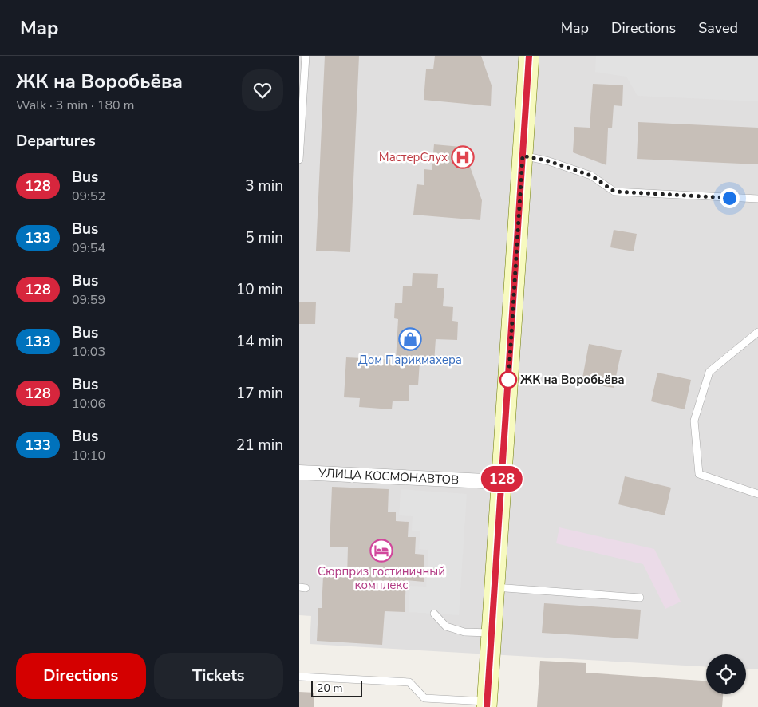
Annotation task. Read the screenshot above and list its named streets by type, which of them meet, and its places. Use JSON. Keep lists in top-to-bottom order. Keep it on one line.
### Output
{"streets":{"street":["УЛИЦА КОСМОНАВТОВ"]},"places":{"hospital":["МастерСлух"],"shop":["Дом Парикмахера"],"other":["ЖК на Воробьёва"],"hotel":["Сюрприз гостиничный комплекс"]},"lines":["bus line 128"],"scale_bar":"20 m","page":{"header":"Map","nav":["Map","Directions","Saved"],"heading":[["ЖК на Воробьёва","Walk · 3 min · 180 m"],"Departures"],"on_map":"128","list":[{"mark":"128","name":"Bus","note":"09:52","value":"3 min"},{"mark":"133","name":"Bus","note":"09:54","value":"5 min"},{"mark":"128","name":"Bus","note":"09:59","value":"10 min"},{"mark":"133","name":"Bus","note":"10:03","value":"14 min"},{"mark":"128","name":"Bus","note":"10:06","value":"17 min"},{"mark":"133","name":"Bus","note":"10:10","value":"21 min"}],"buttons":["Directions","Tickets"],"scale":"20 m"}}
